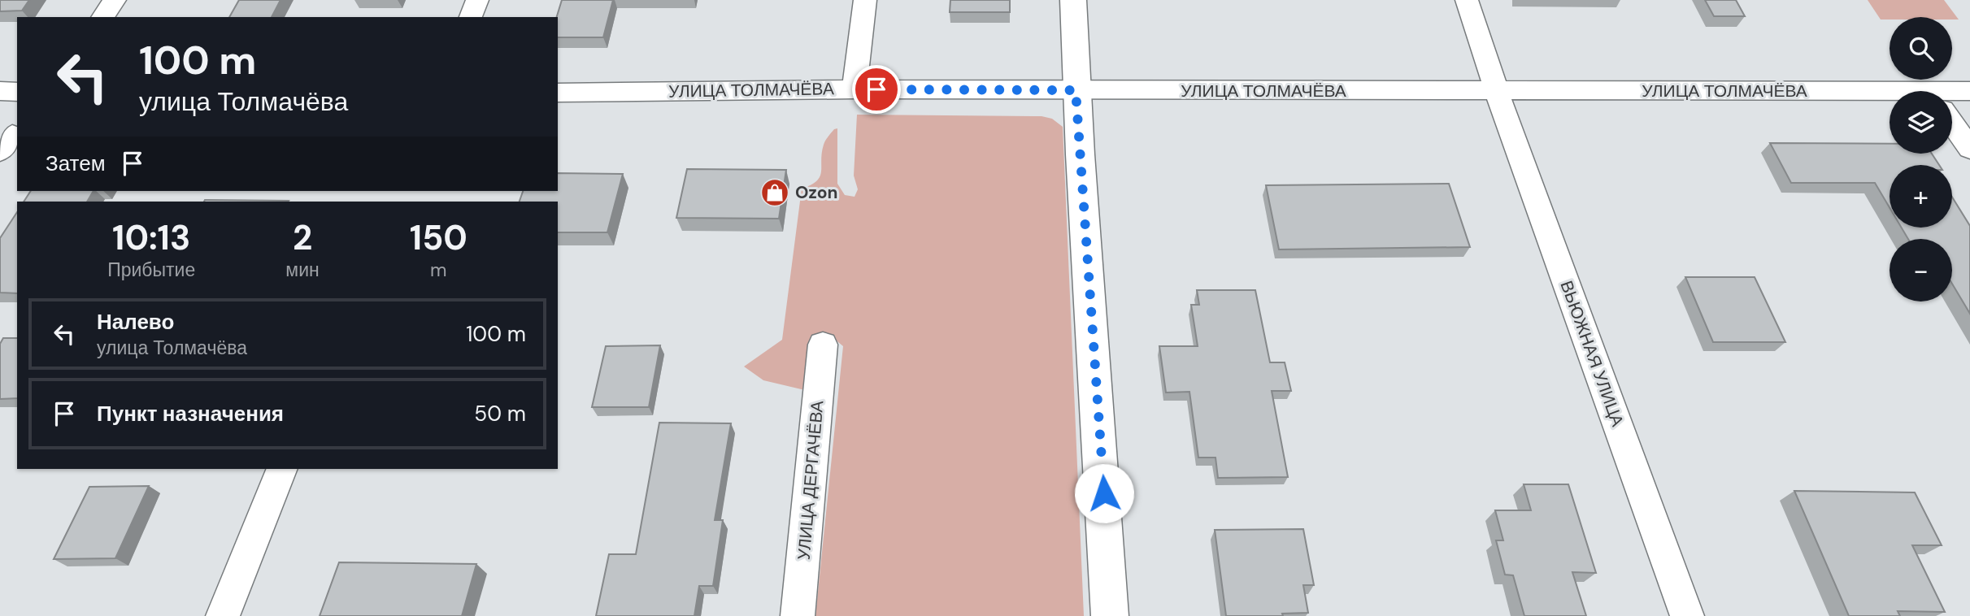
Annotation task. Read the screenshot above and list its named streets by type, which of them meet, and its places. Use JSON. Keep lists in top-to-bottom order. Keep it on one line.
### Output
{"streets":{"street":["УЛИЦА ТОЛМАЧЁВА","ВЬЮЖНАЯ УЛИЦА","УЛИЦА ДЕРГАЧЁВА"]},"crossings":[["УЛИЦА ТОЛМАЧЁВА","ВЬЮЖНАЯ УЛИЦА"]],"places":{"shop":["Ozon"]},"page":{"map_buttons":["+","−"],"turn":["100 m","улица Толмачёва"],"then":"Затем","eta":["10:13","Прибытие","2","мин","150","m"],"list":[{"name":"Налево","note":"улица Толмачёва","value":"100 m"},{"name":"Пункт назначения","value":"50 m"}]}}
